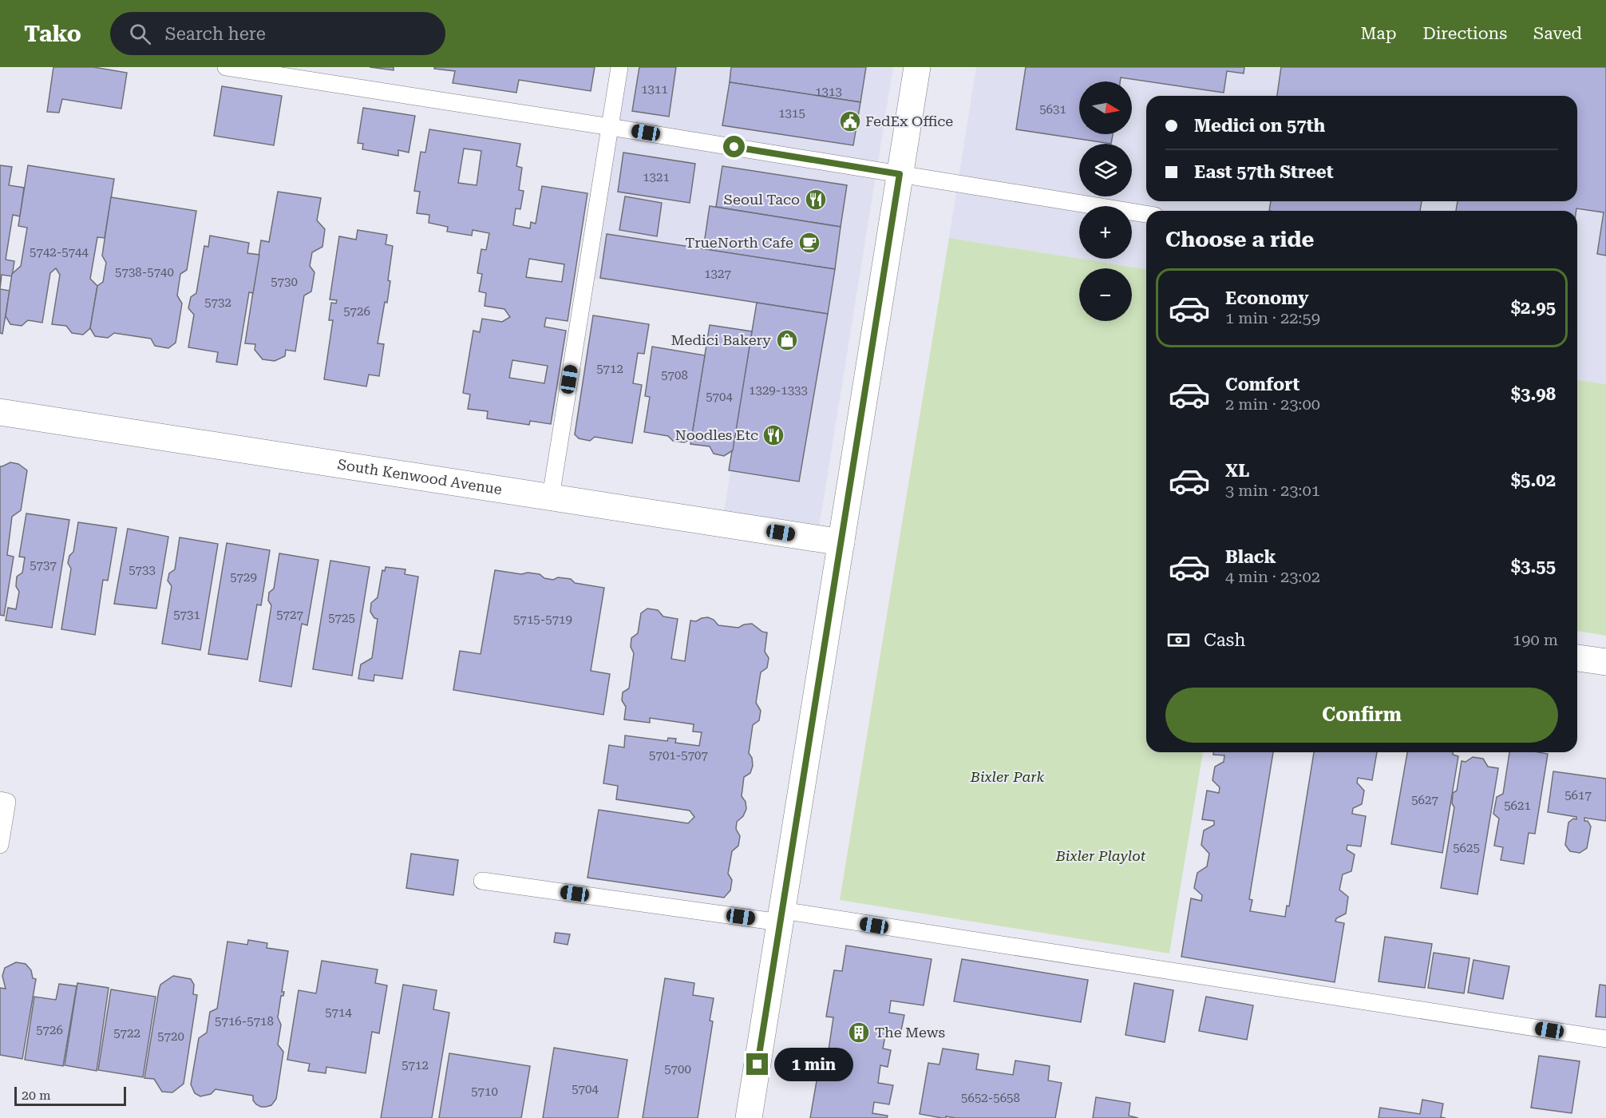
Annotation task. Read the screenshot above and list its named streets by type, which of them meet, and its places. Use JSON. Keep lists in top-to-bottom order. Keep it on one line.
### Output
{"streets":{"street":["South Kenwood Avenue"]},"parks":["Bixler Park","Bixler Playlot"],"places":{"public building":["FedEx Office"],"restaurant":["Seoul Taco","Noodles Etc"],"cafe":["TrueNorth Cafe"],"shop":["Medici Bakery"],"building":["The Mews"]},"house_numbers":["1311","1313","5631","1315","1321","5742-5744","5738-5740","1327","5730","5732","5726","5712","5708","1329-1333","5704","5737","5733","5729","5731","5727","5725","5715-5719","5701-5707","5617","5627","5621","5625","5714","5716-5718","5726","5722","5720","5712","5700","5704","5710","5652-5658"],"scale_bar":"20 m","north":"right","page":{"header":"Tako","search":"Search here","nav":["Map","Directions","Saved"],"map_buttons":["+","−"],"banner":["Medici on 57th","East 57th Street"],"heading":"Choose a ride","list":[{"name":"Economy","note":"1 min · 22:59","value":"$2.95"},{"name":"Comfort","note":"2 min · 23:00","value":"$3.98"},{"name":"XL","note":"3 min · 23:01","value":"$5.02"},{"name":"Black","note":"4 min · 23:02","value":"$3.55"}],"pay":["Cash","190 m"],"buttons":"Confirm","bubble":"1 min","scale":"20 m"}}
